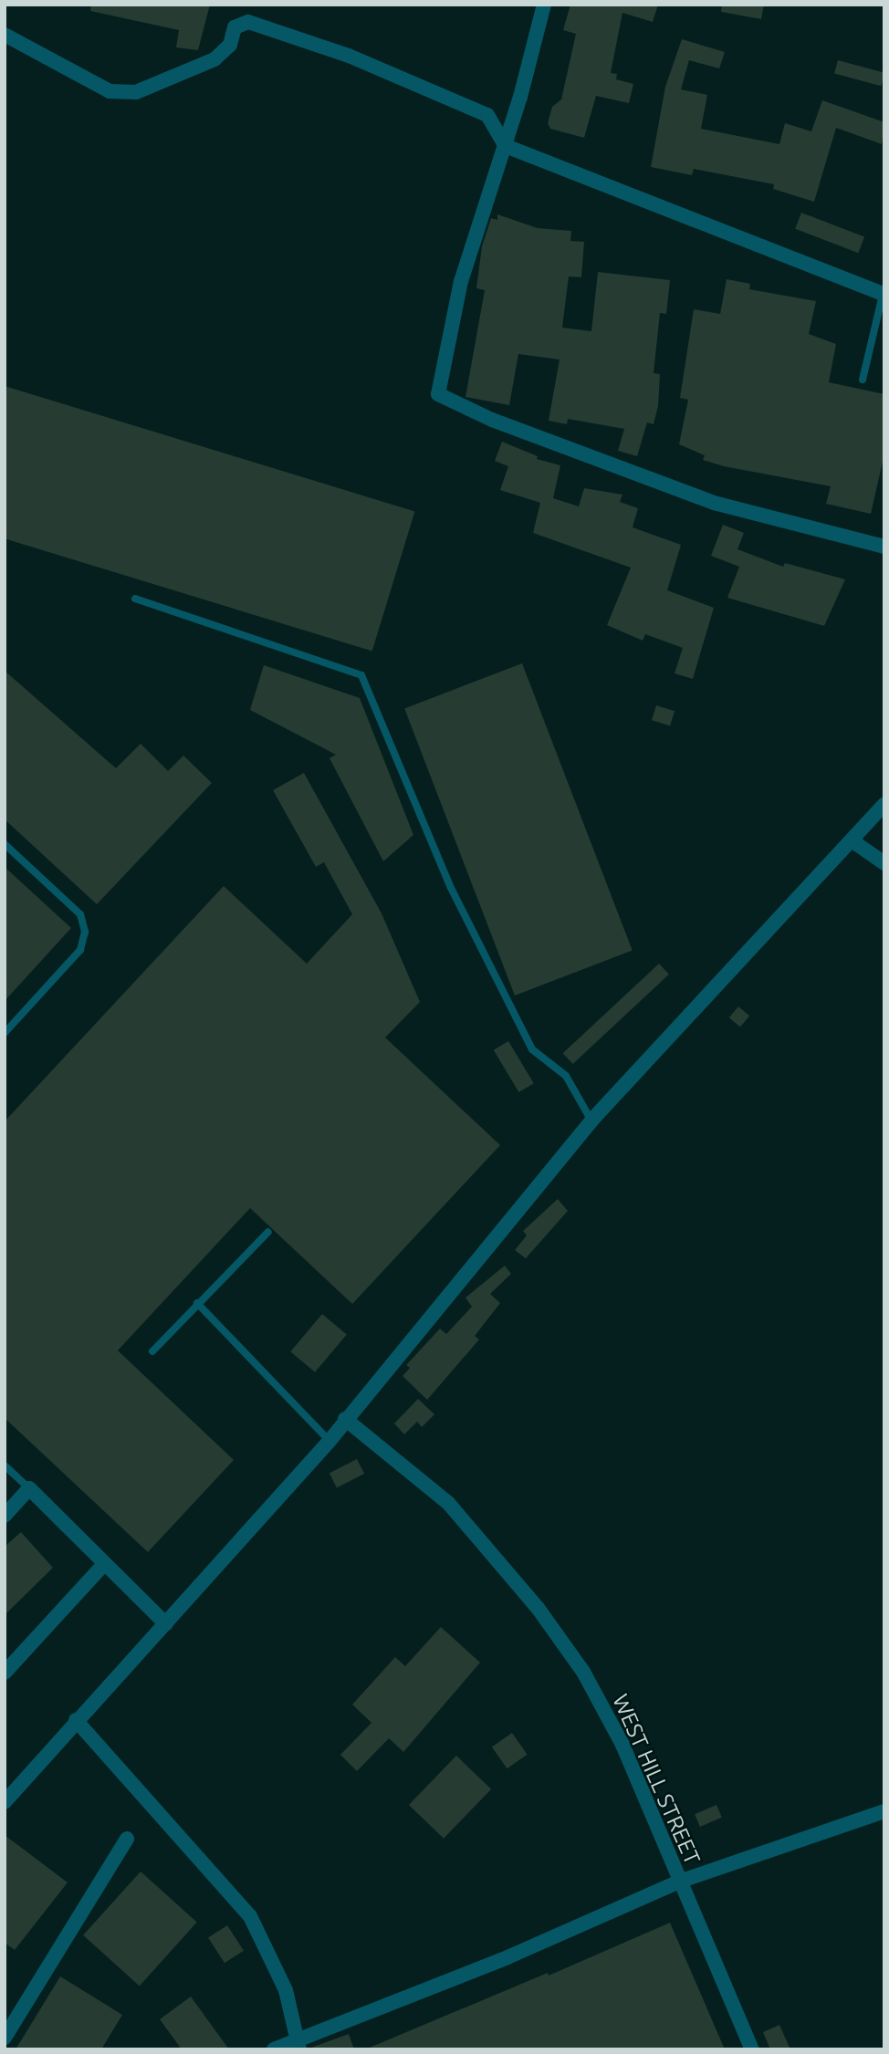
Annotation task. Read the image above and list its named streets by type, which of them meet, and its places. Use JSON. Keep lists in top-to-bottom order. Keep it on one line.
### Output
{"streets":{"street":["WEST HILL STREET"]}}
